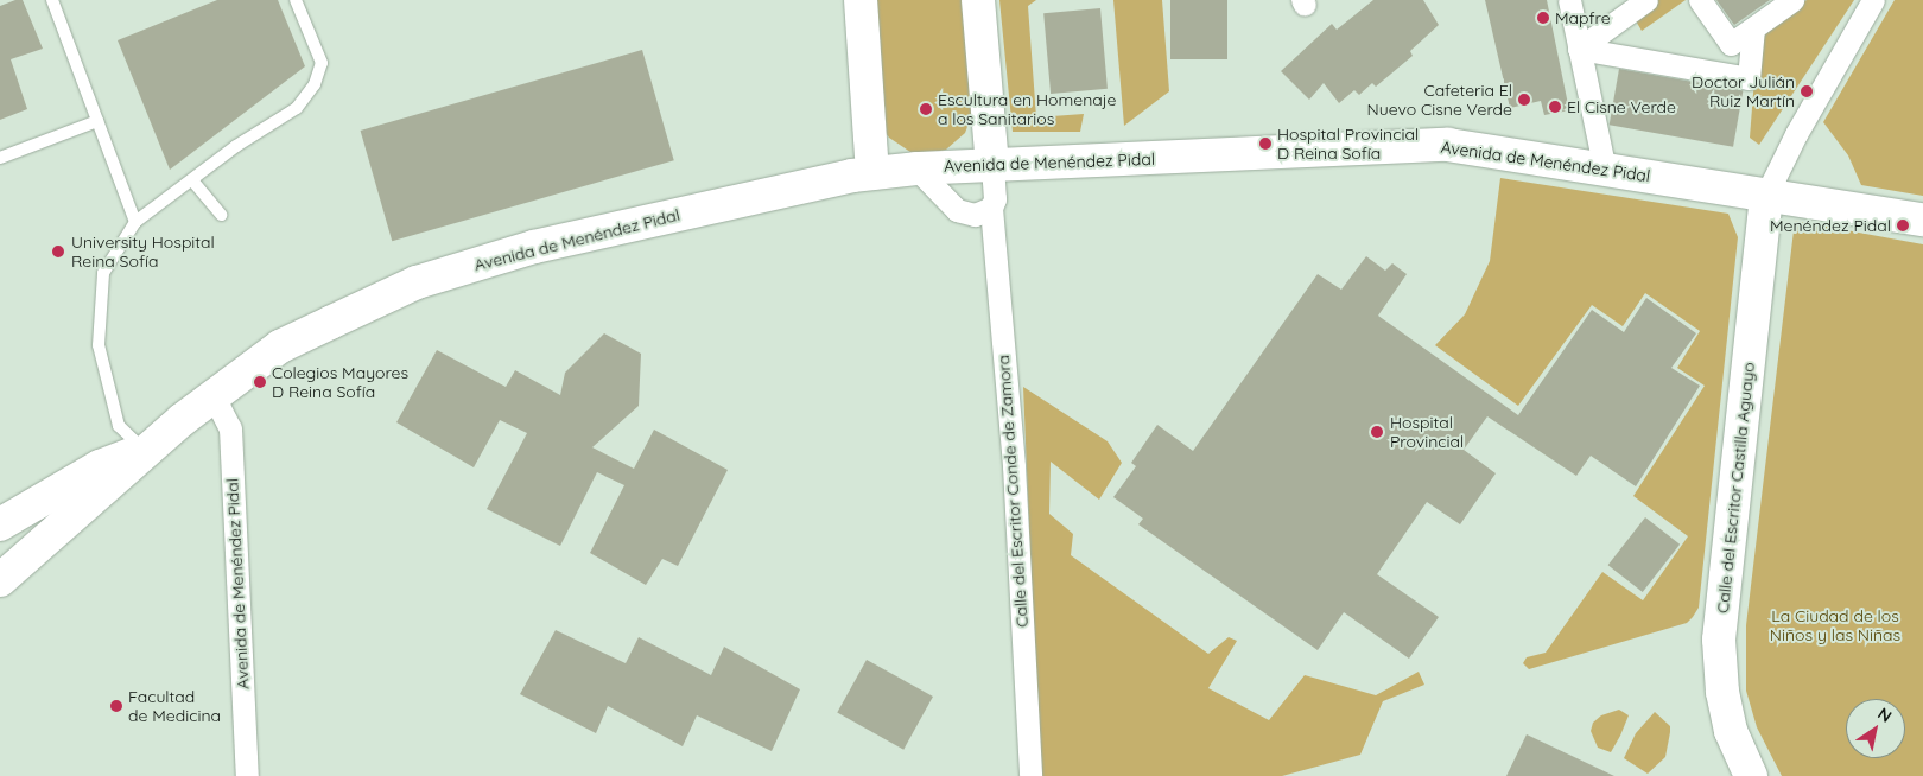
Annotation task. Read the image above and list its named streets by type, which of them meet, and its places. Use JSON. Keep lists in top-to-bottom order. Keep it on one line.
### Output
{"streets":{"main road":["Avenida de Menéndez Pidal","Calle del Escritor Castilla Aguayo"],"street":["Calle del Escritor Conde de Zamora"]},"crossings":[["Avenida de Menéndez Pidal","Calle del Escritor Castilla Aguayo"],["Avenida de Menéndez Pidal","Calle del Escritor Conde de Zamora"]],"parks":["La Ciudad de los Niños y las Niñas"],"places":["Mapfre","Doctor Julián Ruiz Martín","Cafeteria El Nuevo Cisne Verde","El Cisne Verde","Escultura en Homenaje a los Sanitarios","Hospital Provincial D Reina Sofía","Menéndez Pidal","University Hospital Reina Sofía","Colegios Mayores D Reina Sofía","Hospital Provincial","Facultad de Medicina"],"north":"top right"}
